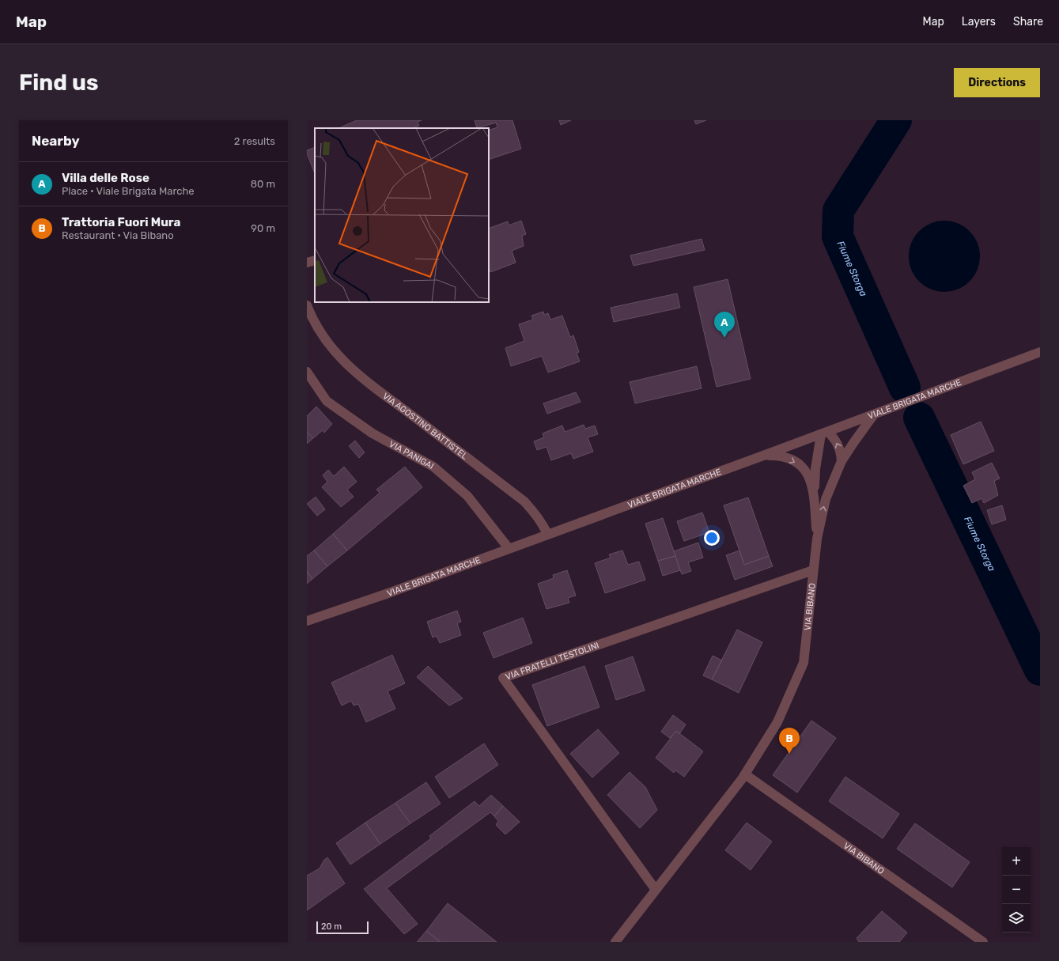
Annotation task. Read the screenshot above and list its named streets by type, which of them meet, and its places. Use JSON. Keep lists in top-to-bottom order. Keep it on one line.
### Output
{"streets":{"street":["VIALE BRIGATA MARCHE","VIA AGOSTINO BATTISTEL","VIA PANIGAI","VIA BIBANO","VIA FRATELLI TESTOLINI"]},"crossings":[["VIALE BRIGATA MARCHE","VIA AGOSTINO BATTISTEL"],["VIALE BRIGATA MARCHE","VIA PANIGAI"],["VIALE BRIGATA MARCHE","VIA BIBANO"],["VIA BIBANO","VIA FRATELLI TESTOLINI"]],"water":["Fiume Storga"],"scale_bar":"20 m","page":{"header":"Map","nav":["Map","Layers","Share"],"buttons":"Directions","title":"Find us","heading":["Nearby","2 results"],"list":[{"mark":"A","name":"Villa delle Rose","note":"Place · Viale Brigata Marche","value":"80 m"},{"mark":"B","name":"Trattoria Fuori Mura","note":"Restaurant · Via Bibano","value":"90 m"}],"pins":["A","B"],"map_buttons":["+","−"],"scale":"20 m"}}
